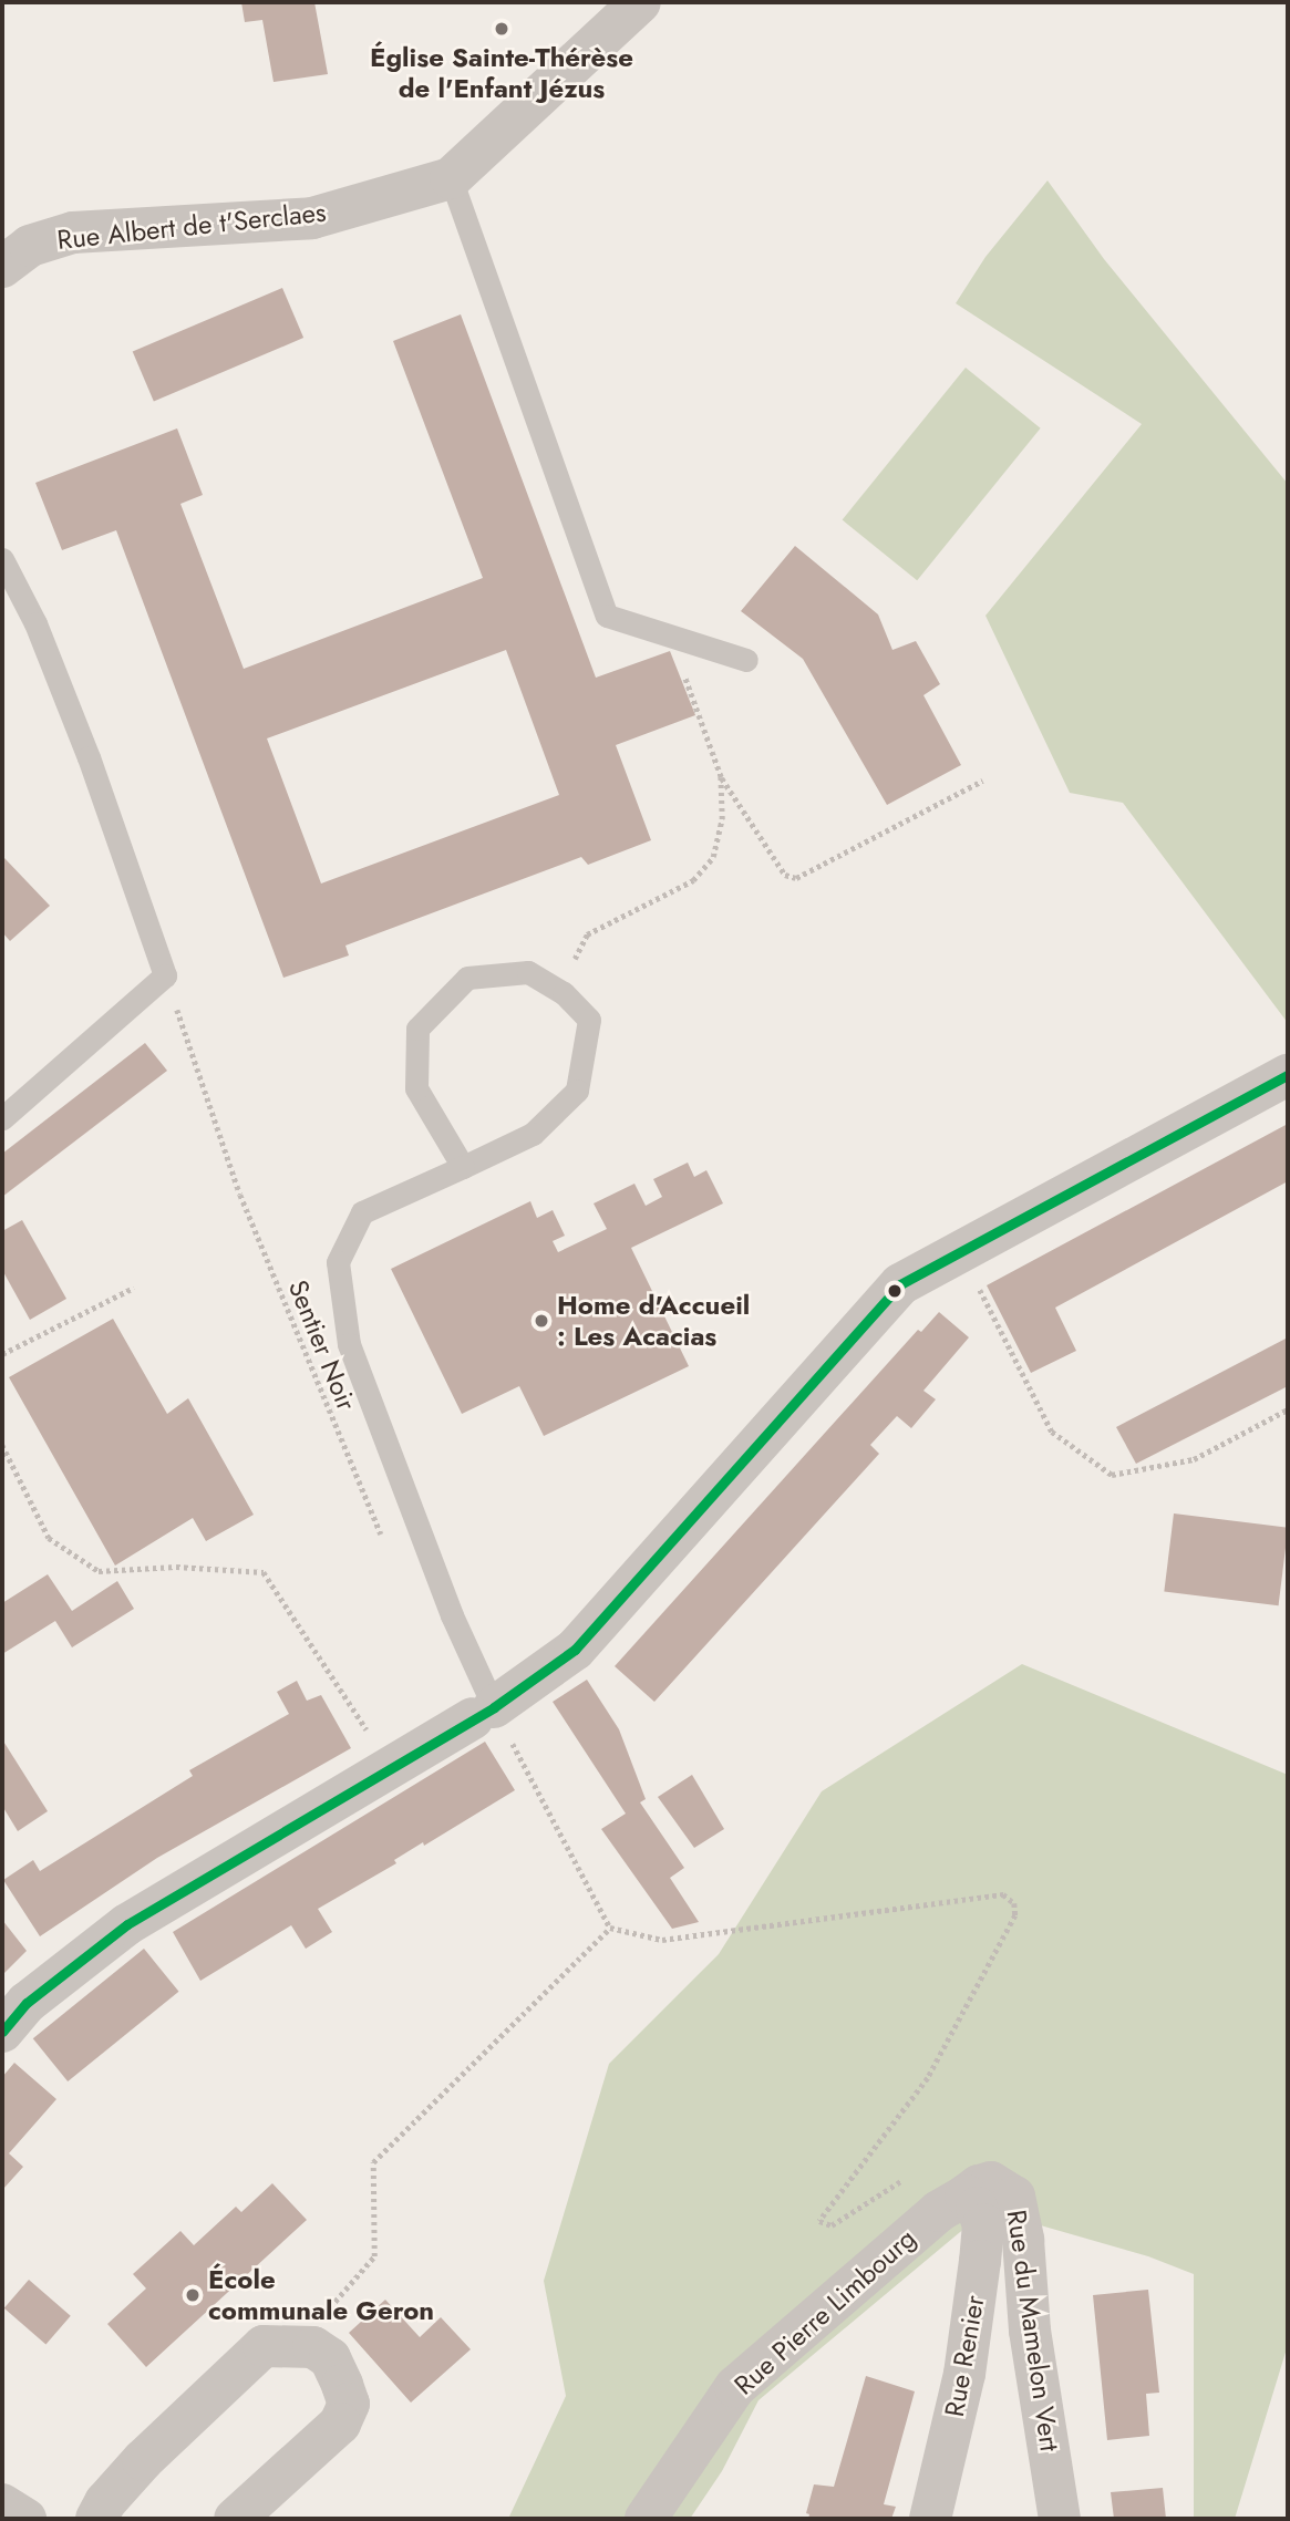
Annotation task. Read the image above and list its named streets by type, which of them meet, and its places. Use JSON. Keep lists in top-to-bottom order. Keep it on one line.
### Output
{"streets":{"street":["Rue Albert de t'Serclaes","Rue Pierre Limbourg","Rue du Mamelon Vert","Rue Renier"],"path":["Sentier Noir"]},"crossings":[["Rue Pierre Limbourg","Rue du Mamelon Vert"],["Rue Pierre Limbourg","Rue Renier"],["Rue du Mamelon Vert","Rue Renier"]],"places":["Église Sainte-Thérèse de l'Enfant Jézus","Home d'Accueil : Les Acacias","École communale Geron"]}
